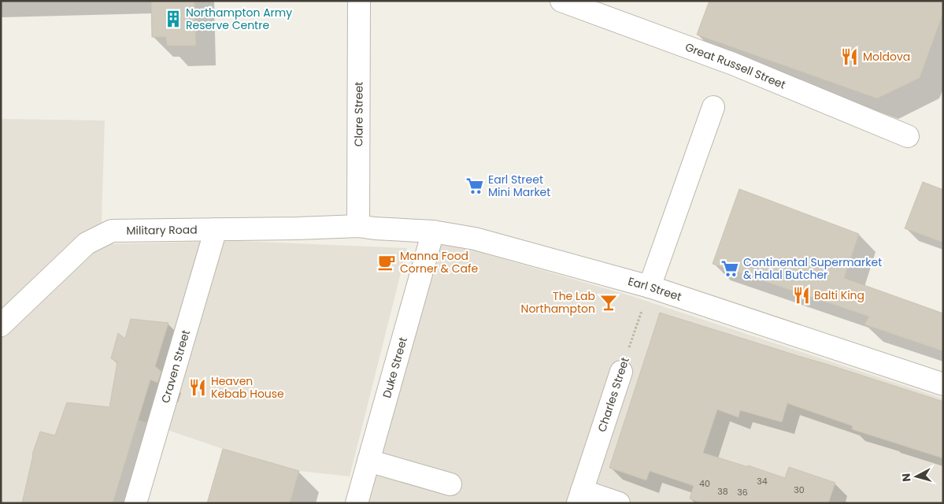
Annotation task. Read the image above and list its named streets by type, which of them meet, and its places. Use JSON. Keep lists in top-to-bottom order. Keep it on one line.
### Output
{"streets":{"street":["Great Russell Street","Clare Street","Military Road","Earl Street","Craven Street","Duke Street","Charles Street"]},"crossings":[["Clare Street","Military Road"],["Clare Street","Earl Street"],["Military Road","Earl Street"],["Military Road","Craven Street"],["Earl Street","Duke Street"],["Earl Street","Charles Street"]],"places":{"building":["Northampton Army Reserve Centre"],"restaurant":["Moldova","Balti King","Heaven Kebab House"],"supermarket":["Earl Street Mini Market","Continental Supermarket & Halal Butcher"],"cafe":["Manna Food Corner & Cafe"],"bar":["The Lab Northampton"]},"house_numbers":["34","40","30","38","36"],"north":"left"}
